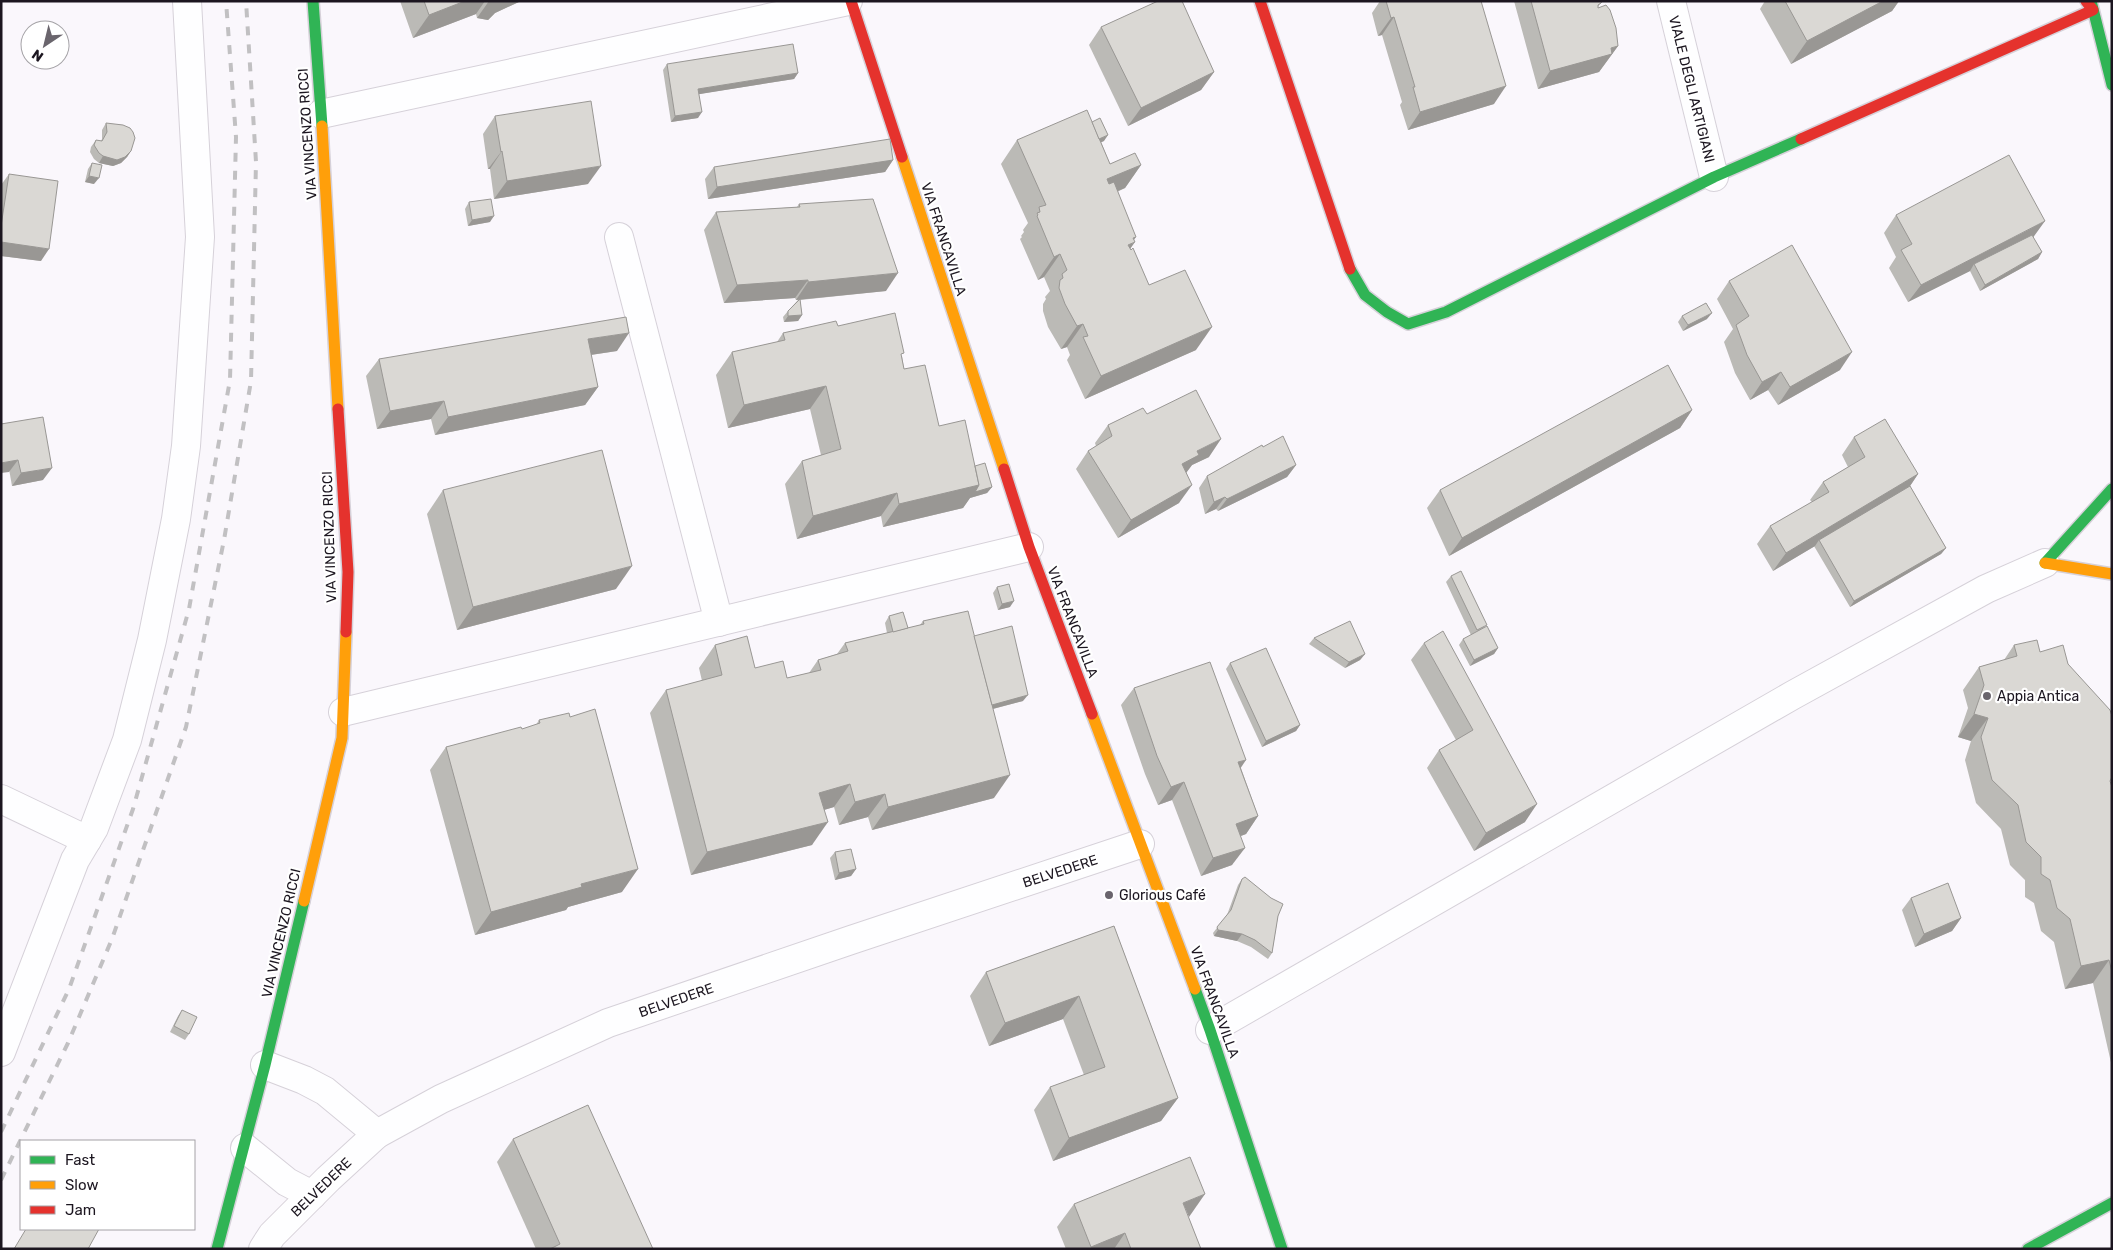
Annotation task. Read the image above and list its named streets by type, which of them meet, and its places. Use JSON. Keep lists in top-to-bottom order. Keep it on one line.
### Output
{"streets":{"main road":["VIA VINCENZO RICCI","VIA FRANCAVILLA"],"street":["VIALE DEGLI ARTIGIANI","BELVEDERE"]},"crossings":[["VIA FRANCAVILLA","BELVEDERE"]],"places":["Appia Antica","Glorious Café"],"legend":["Fast","Slow","Jam"],"north":"bottom left"}
